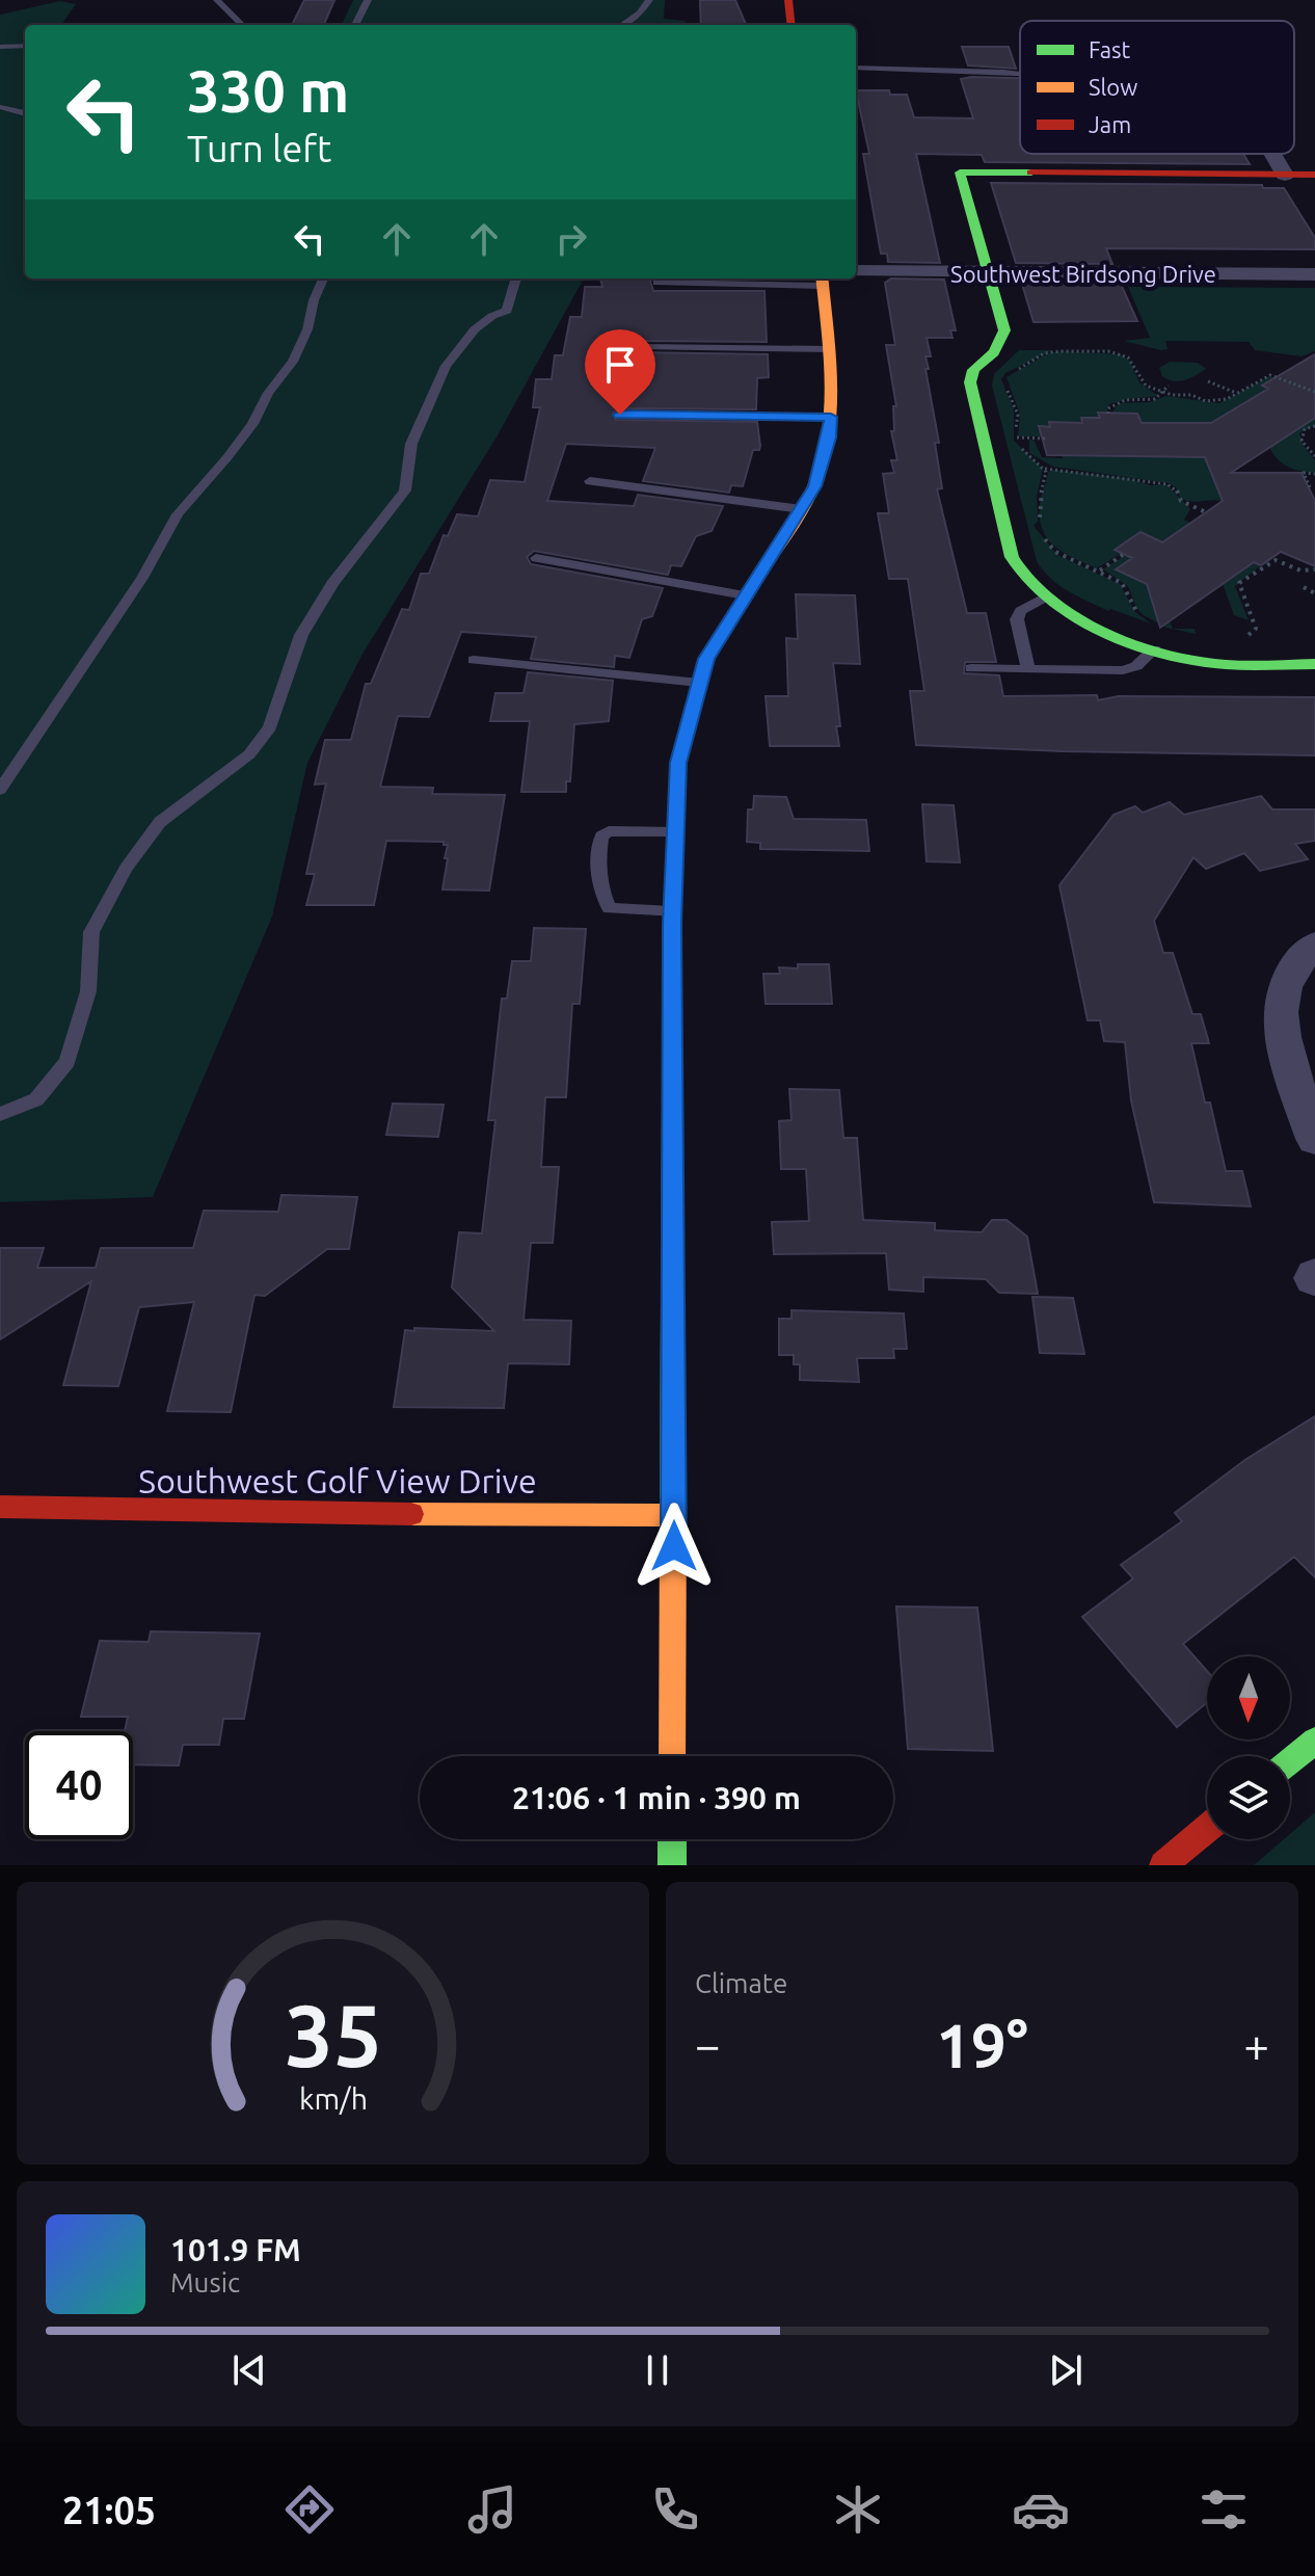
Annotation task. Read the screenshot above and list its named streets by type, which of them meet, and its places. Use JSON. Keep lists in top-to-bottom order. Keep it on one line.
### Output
{"streets":{"street":["Southwest Birdsong Drive","Southwest Golf View Drive"]},"legend":["Fast","Slow","Jam"],"north":"bottom","page":{"turn":["330 m","Turn left"],"limit":"40","trip":"21:06 · 1 min · 390 m","tile":"Climate","heat":["−","19°","+"],"song":["101.9 FM","Music"],"tabs":"21:05","gauge":["35","km/h"]}}
